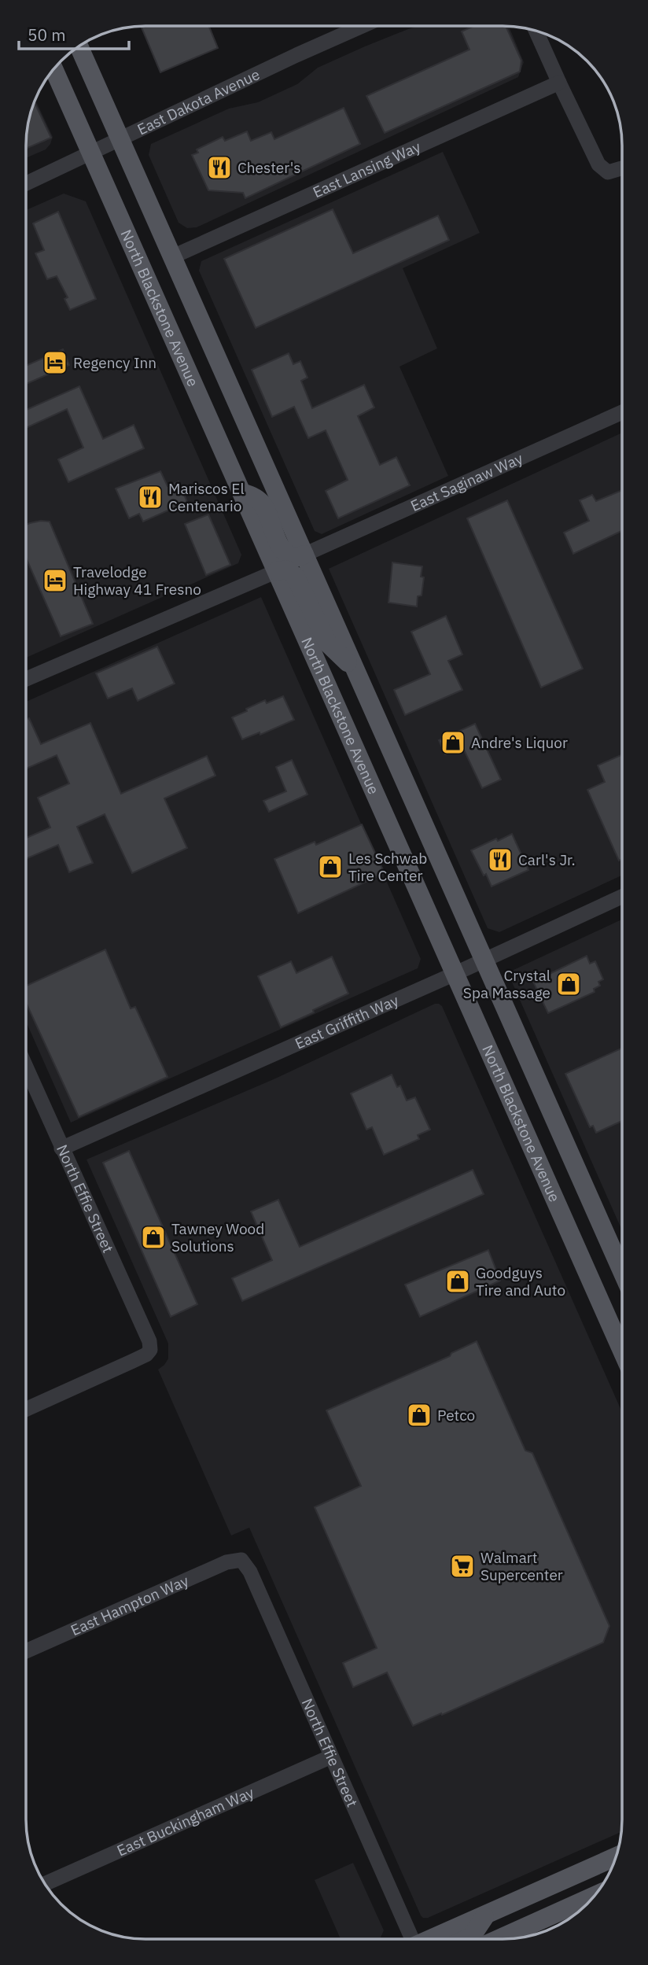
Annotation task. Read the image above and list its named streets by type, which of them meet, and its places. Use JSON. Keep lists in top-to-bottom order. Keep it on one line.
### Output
{"streets":{"main road":["North Blackstone Avenue"],"street":["East Dakota Avenue","East Lansing Way","East Saginaw Way","East Griffith Way","North Effie Street","East Hampton Way","East Buckingham Way"]},"crossings":[["East Dakota Avenue","North Blackstone Avenue"],["North Blackstone Avenue","East Griffith Way"],["East Griffith Way","North Effie Street"],["North Effie Street","East Hampton Way"],["North Effie Street","East Buckingham Way"]],"places":{"restaurant":["Chester's","Mariscos El Centenario","Carl's Jr."],"hotel":["Regency Inn","Travelodge Highway 41 Fresno"],"shop":["Andre's Liquor","Les Schwab Tire Center","Crystal Spa Massage","Tawney Wood Solutions","Goodguys Tire and Auto","Petco"],"supermarket":["Walmart Supercenter"]},"scale_bar":"50 m"}
